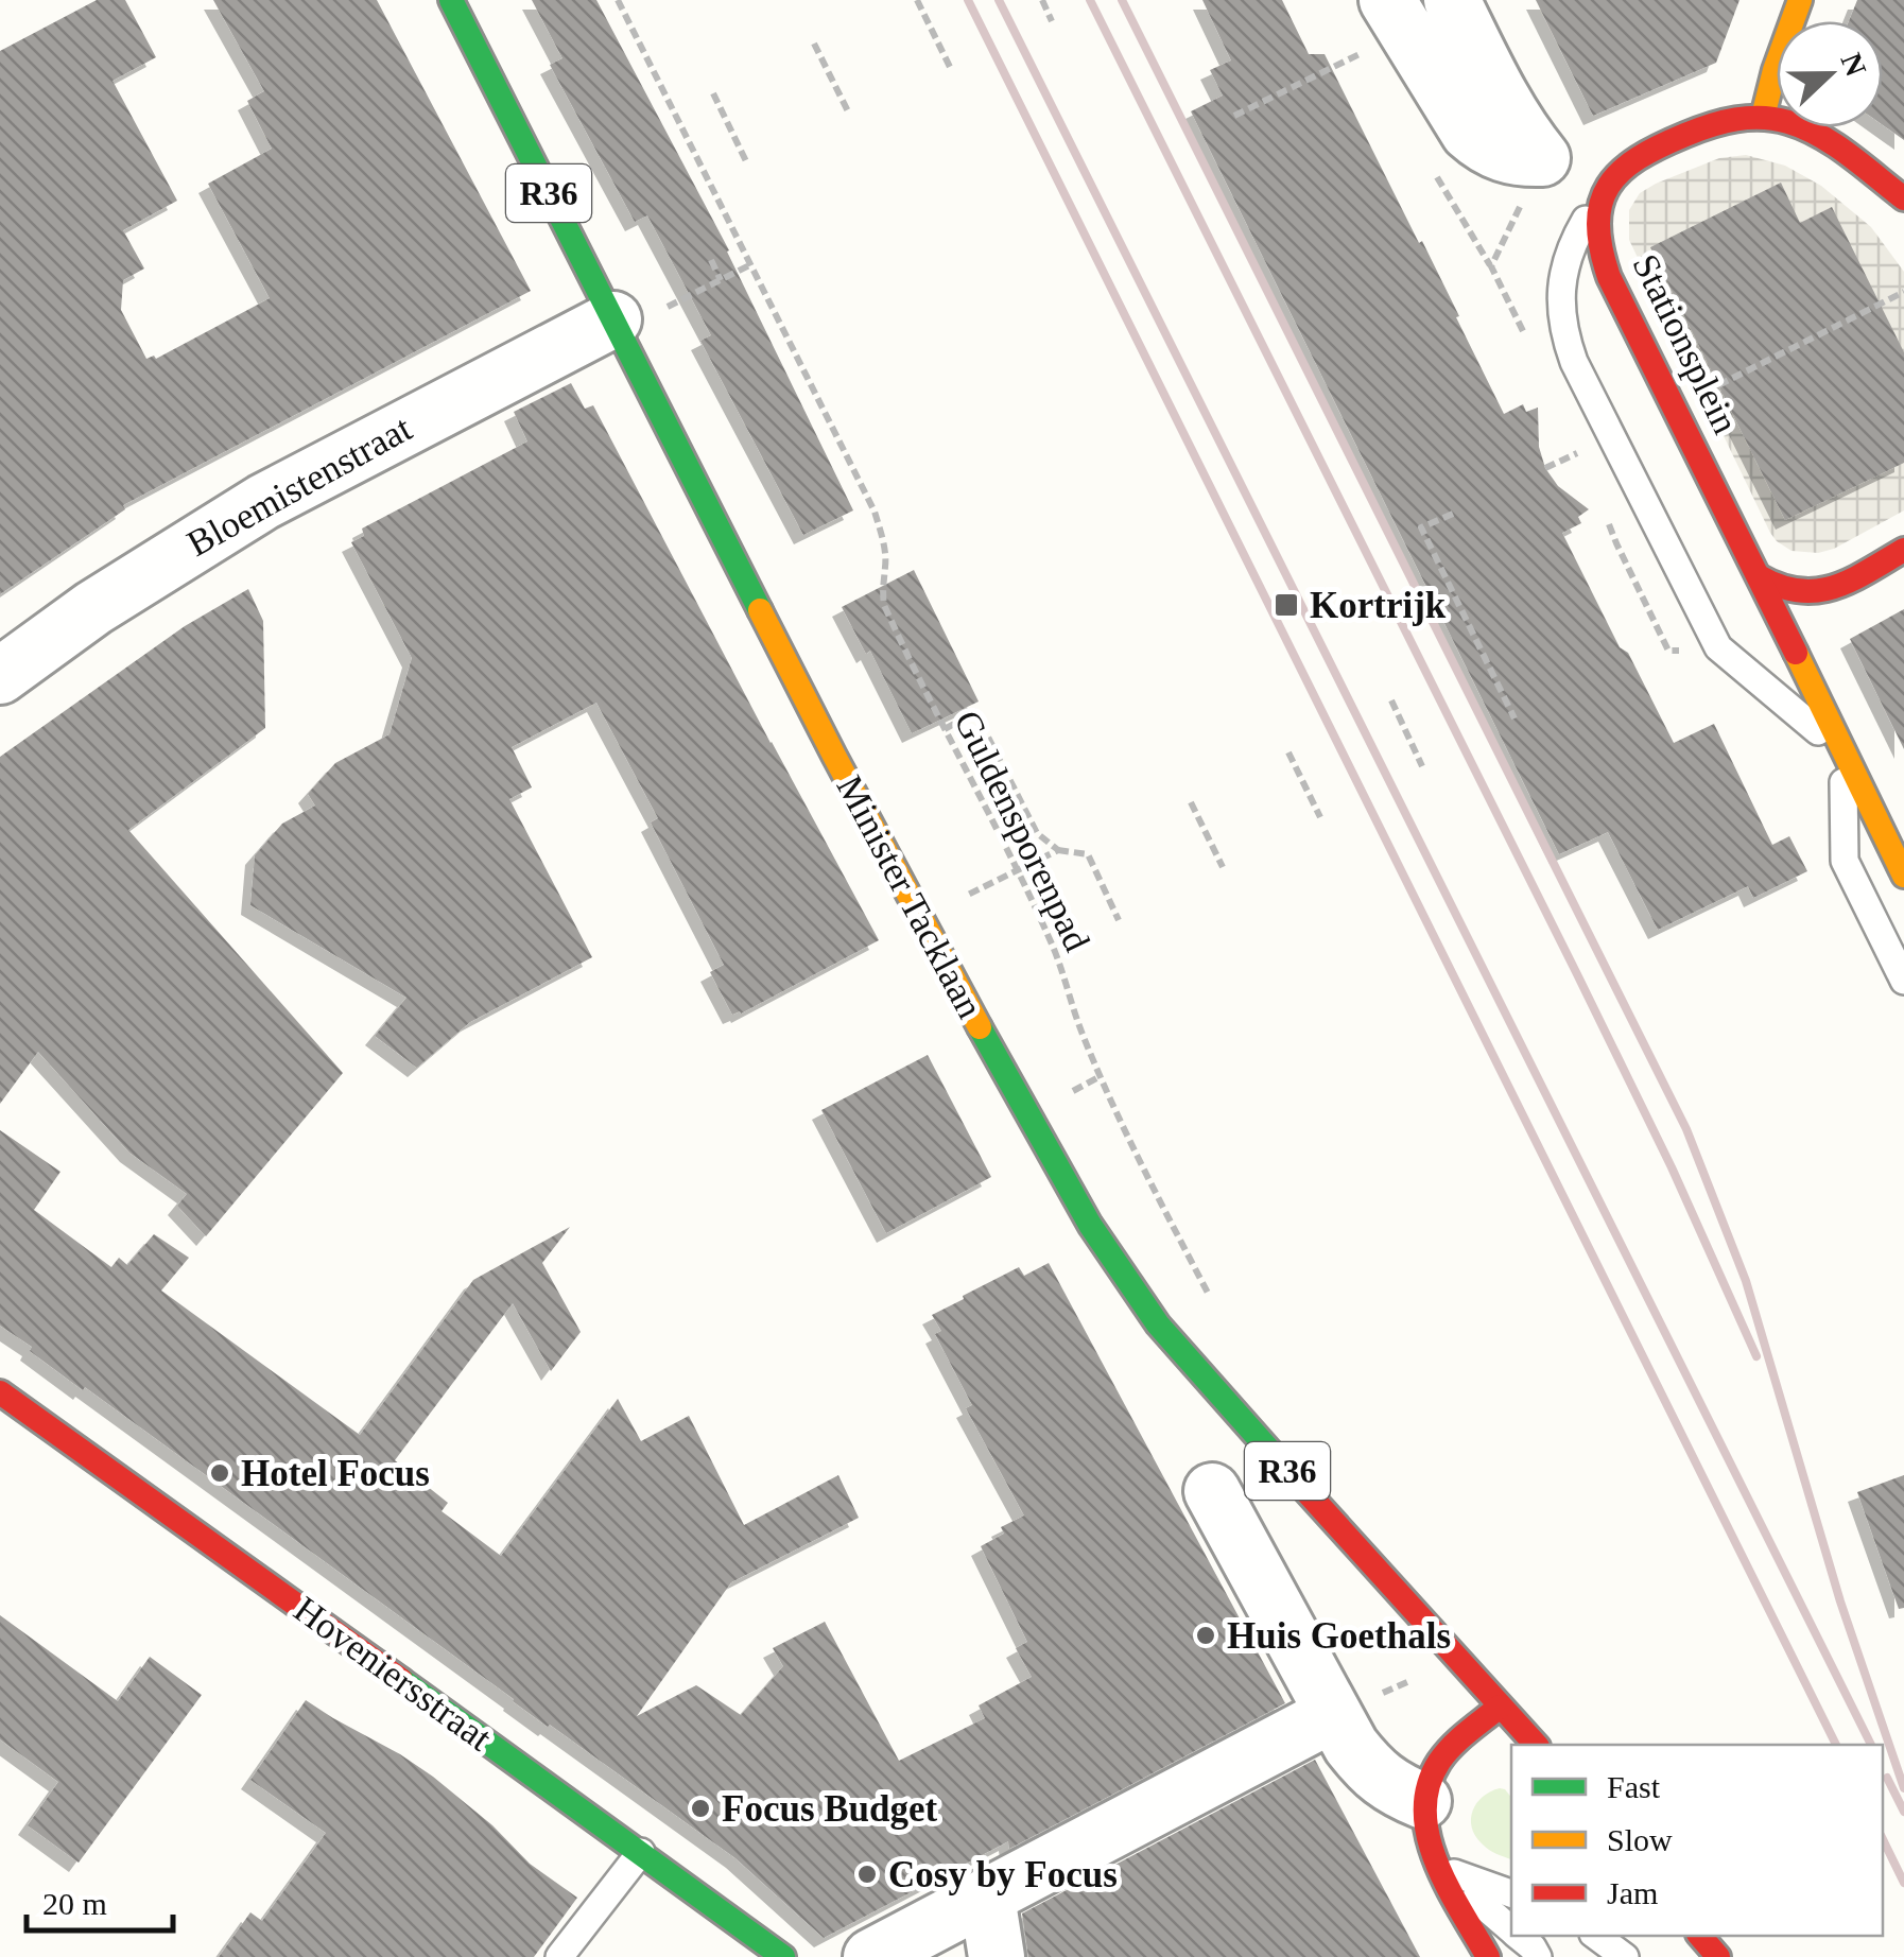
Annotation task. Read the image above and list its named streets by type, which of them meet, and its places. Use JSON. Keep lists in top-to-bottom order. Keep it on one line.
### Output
{"streets":{"main road":["R36","Stationsplein","Minister Tacklaan","Hoveniersstraat"],"street":["Bloemistenstraat"],"path":["Guldensporenpad"]},"crossings":[["Bloemistenstraat","Minister Tacklaan"]],"places":{"transit":["Kortrijk"],"other":["Hotel Focus","Huis Goethals","Focus Budget","Cosy by Focus"]},"legend":["Fast","Slow","Jam"],"scale_bar":"20 m","north":"right"}
